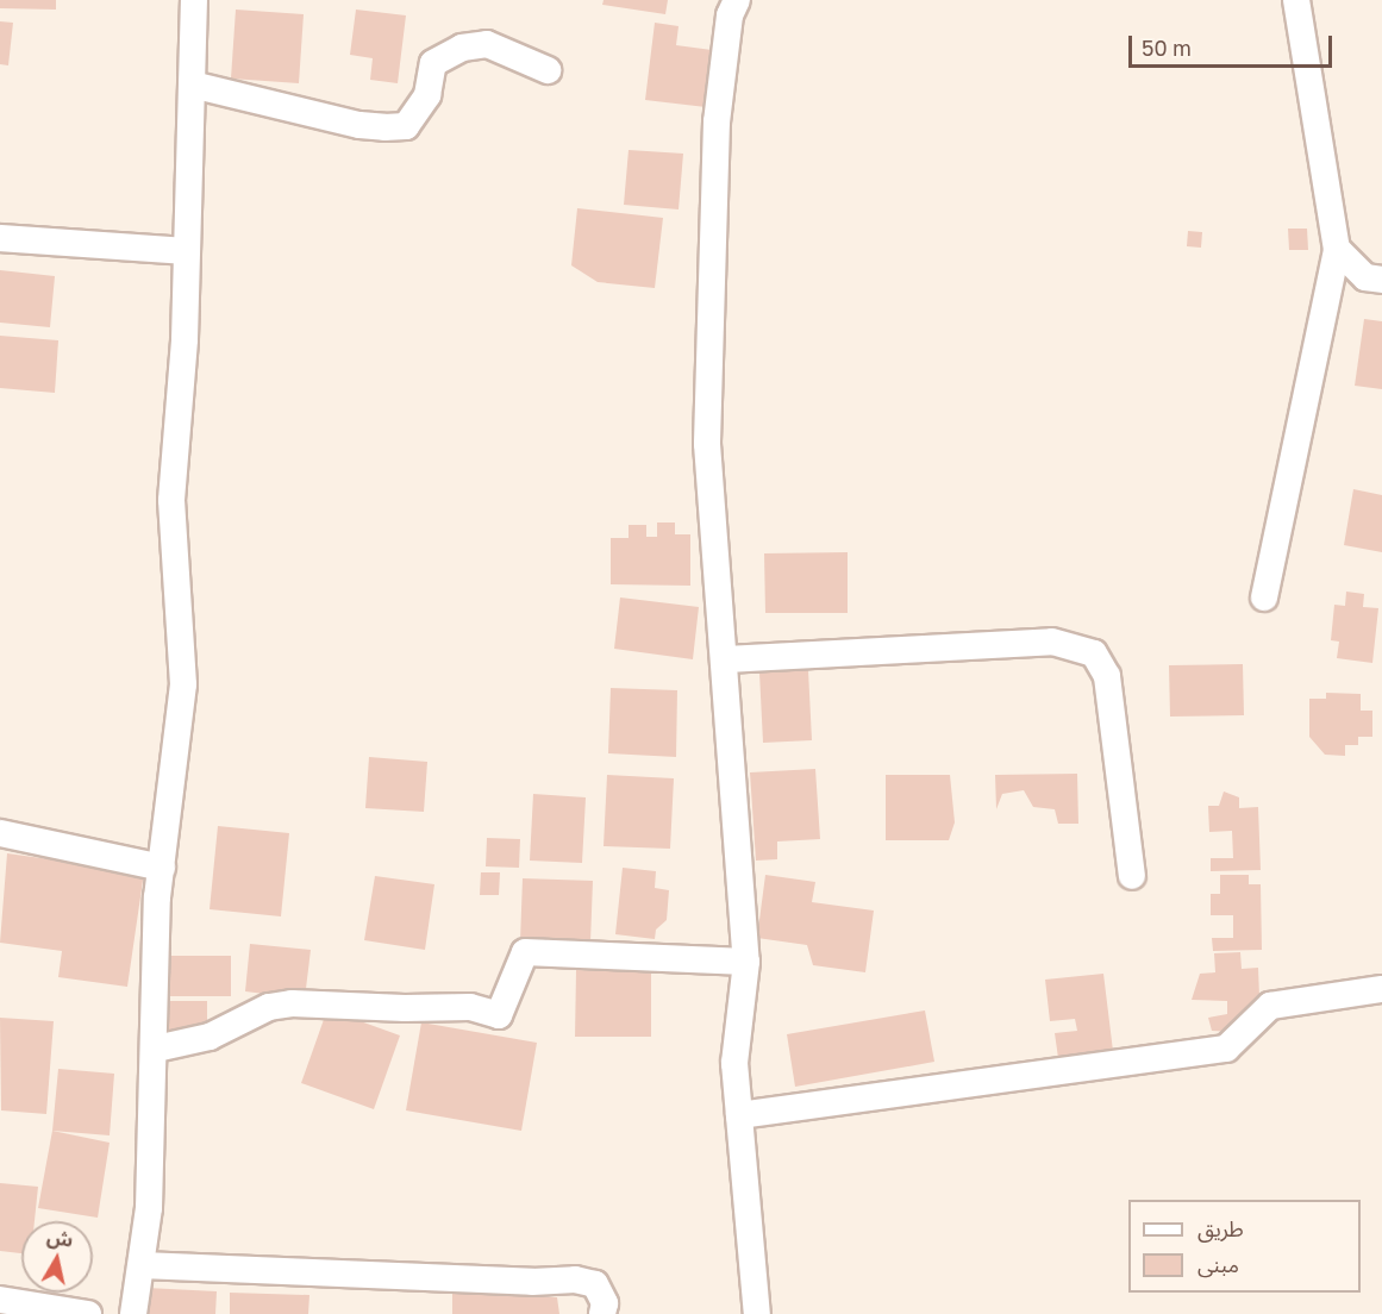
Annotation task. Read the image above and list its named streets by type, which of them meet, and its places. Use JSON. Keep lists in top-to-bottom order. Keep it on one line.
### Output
{"legend":["طريق","مبنى"],"scale_bar":"50 m","north":"top"}
